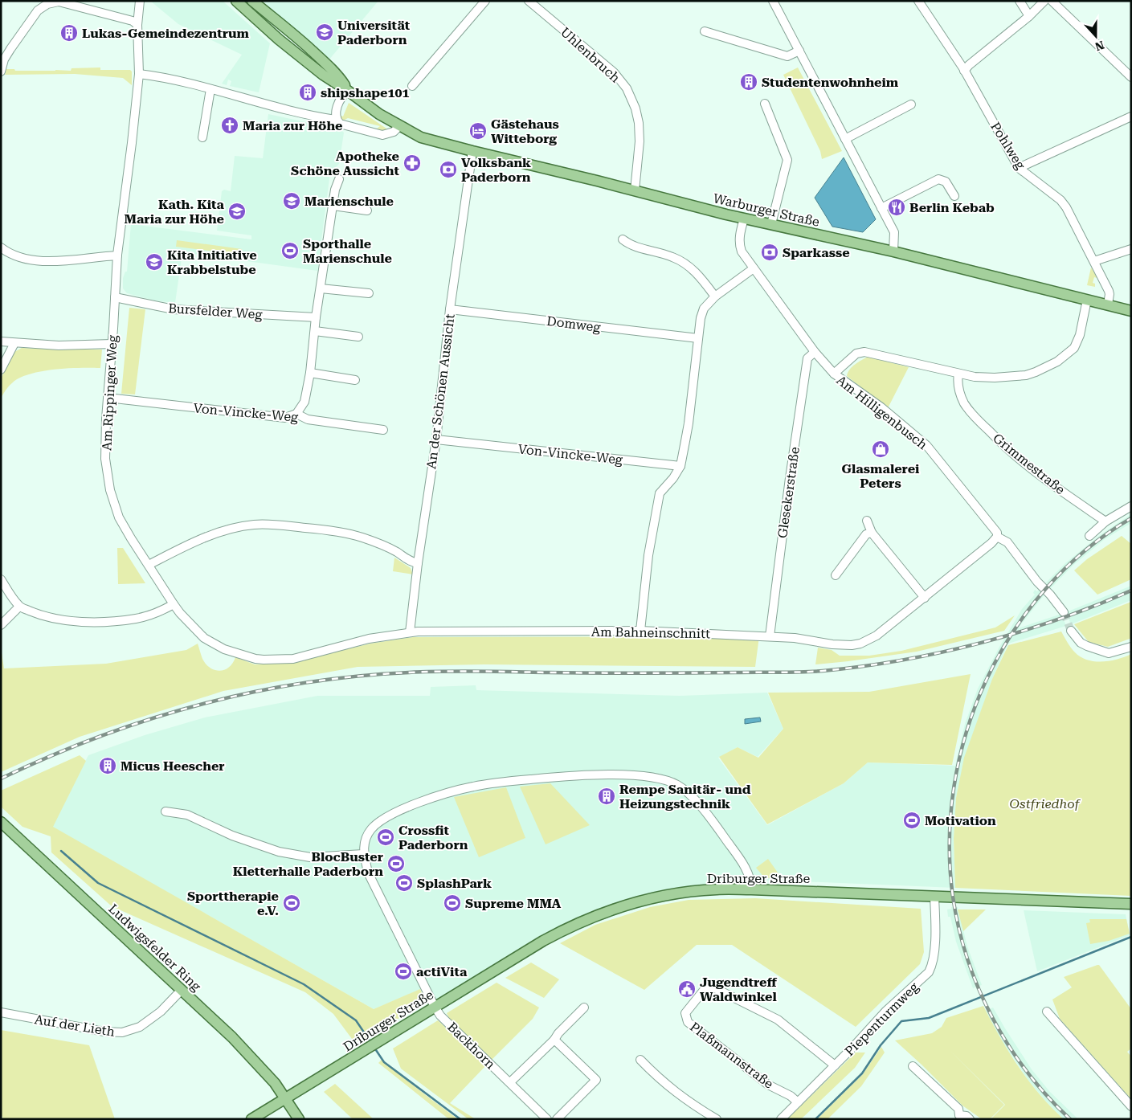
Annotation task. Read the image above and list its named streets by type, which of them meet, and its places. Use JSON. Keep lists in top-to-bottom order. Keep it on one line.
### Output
{"streets":{"main road":["Warburger Straße","Driburger Straße","Ludwigsfelder Ring"],"street":["Uhlenbruch","Pohlweg","Bursfelder Weg","Domweg","An der Schönen Aussicht","Am Rippinger Weg","Von-Vincke-Weg","Am Hilligenbusch","Grimmestraße","Glesekerstraße","Am Bahneinschnitt","Piepenturmweg","Auf der Lieth","Backhorn","Plaßmannstraße"]},"crossings":[["Uhlenbruch","Warburger Straße"],["Pohlweg","Warburger Straße"],["Warburger Straße","An der Schönen Aussicht"],["Warburger Straße","Am Hilligenbusch"],["Bursfelder Weg","Am Rippinger Weg"],["Domweg","An der Schönen Aussicht"],["An der Schönen Aussicht","Von-Vincke-Weg"],["An der Schönen Aussicht","Am Bahneinschnitt"],["Am Rippinger Weg","Von-Vincke-Weg"],["Am Rippinger Weg","Am Bahneinschnitt"],["Am Hilligenbusch","Glesekerstraße"],["Am Hilligenbusch","Am Bahneinschnitt"],["Glesekerstraße","Am Bahneinschnitt"],["Driburger Straße","Ludwigsfelder Ring"],["Driburger Straße","Piepenturmweg"],["Driburger Straße","Backhorn"],["Ludwigsfelder Ring","Auf der Lieth"],["Piepenturmweg","Plaßmannstraße"]],"parks":["Ostfriedhof"],"places":{"school or university":["Universität Paderborn","Marienschule","Kath. Kita Maria zur Höhe","Kita Initiative Krabbelstube"],"building":["Lukas-Gemeindezentrum","Studentenwohnheim","shipshape101","Micus Heescher","Rempe Sanitär- und Heizungstechnik"],"church":["Maria zur Höhe"],"hotel":["Gästehaus Witteborg"],"pharmacy":["Apotheke Schöne Aussicht"],"bank":["Volksbank Paderborn","Sparkasse"],"restaurant":["Berlin Kebab"],"sports":["Sporthalle Marienschule","Motivation","Crossfit Paderborn","BlocBuster Kletterhalle Paderborn","SplashPark","Sporttherapie e.V.","Supreme MMA","actiVita"],"shop":["Glasmalerei Peters"],"public building":["Jugendtreff Waldwinkel"]},"north":"bottom"}
